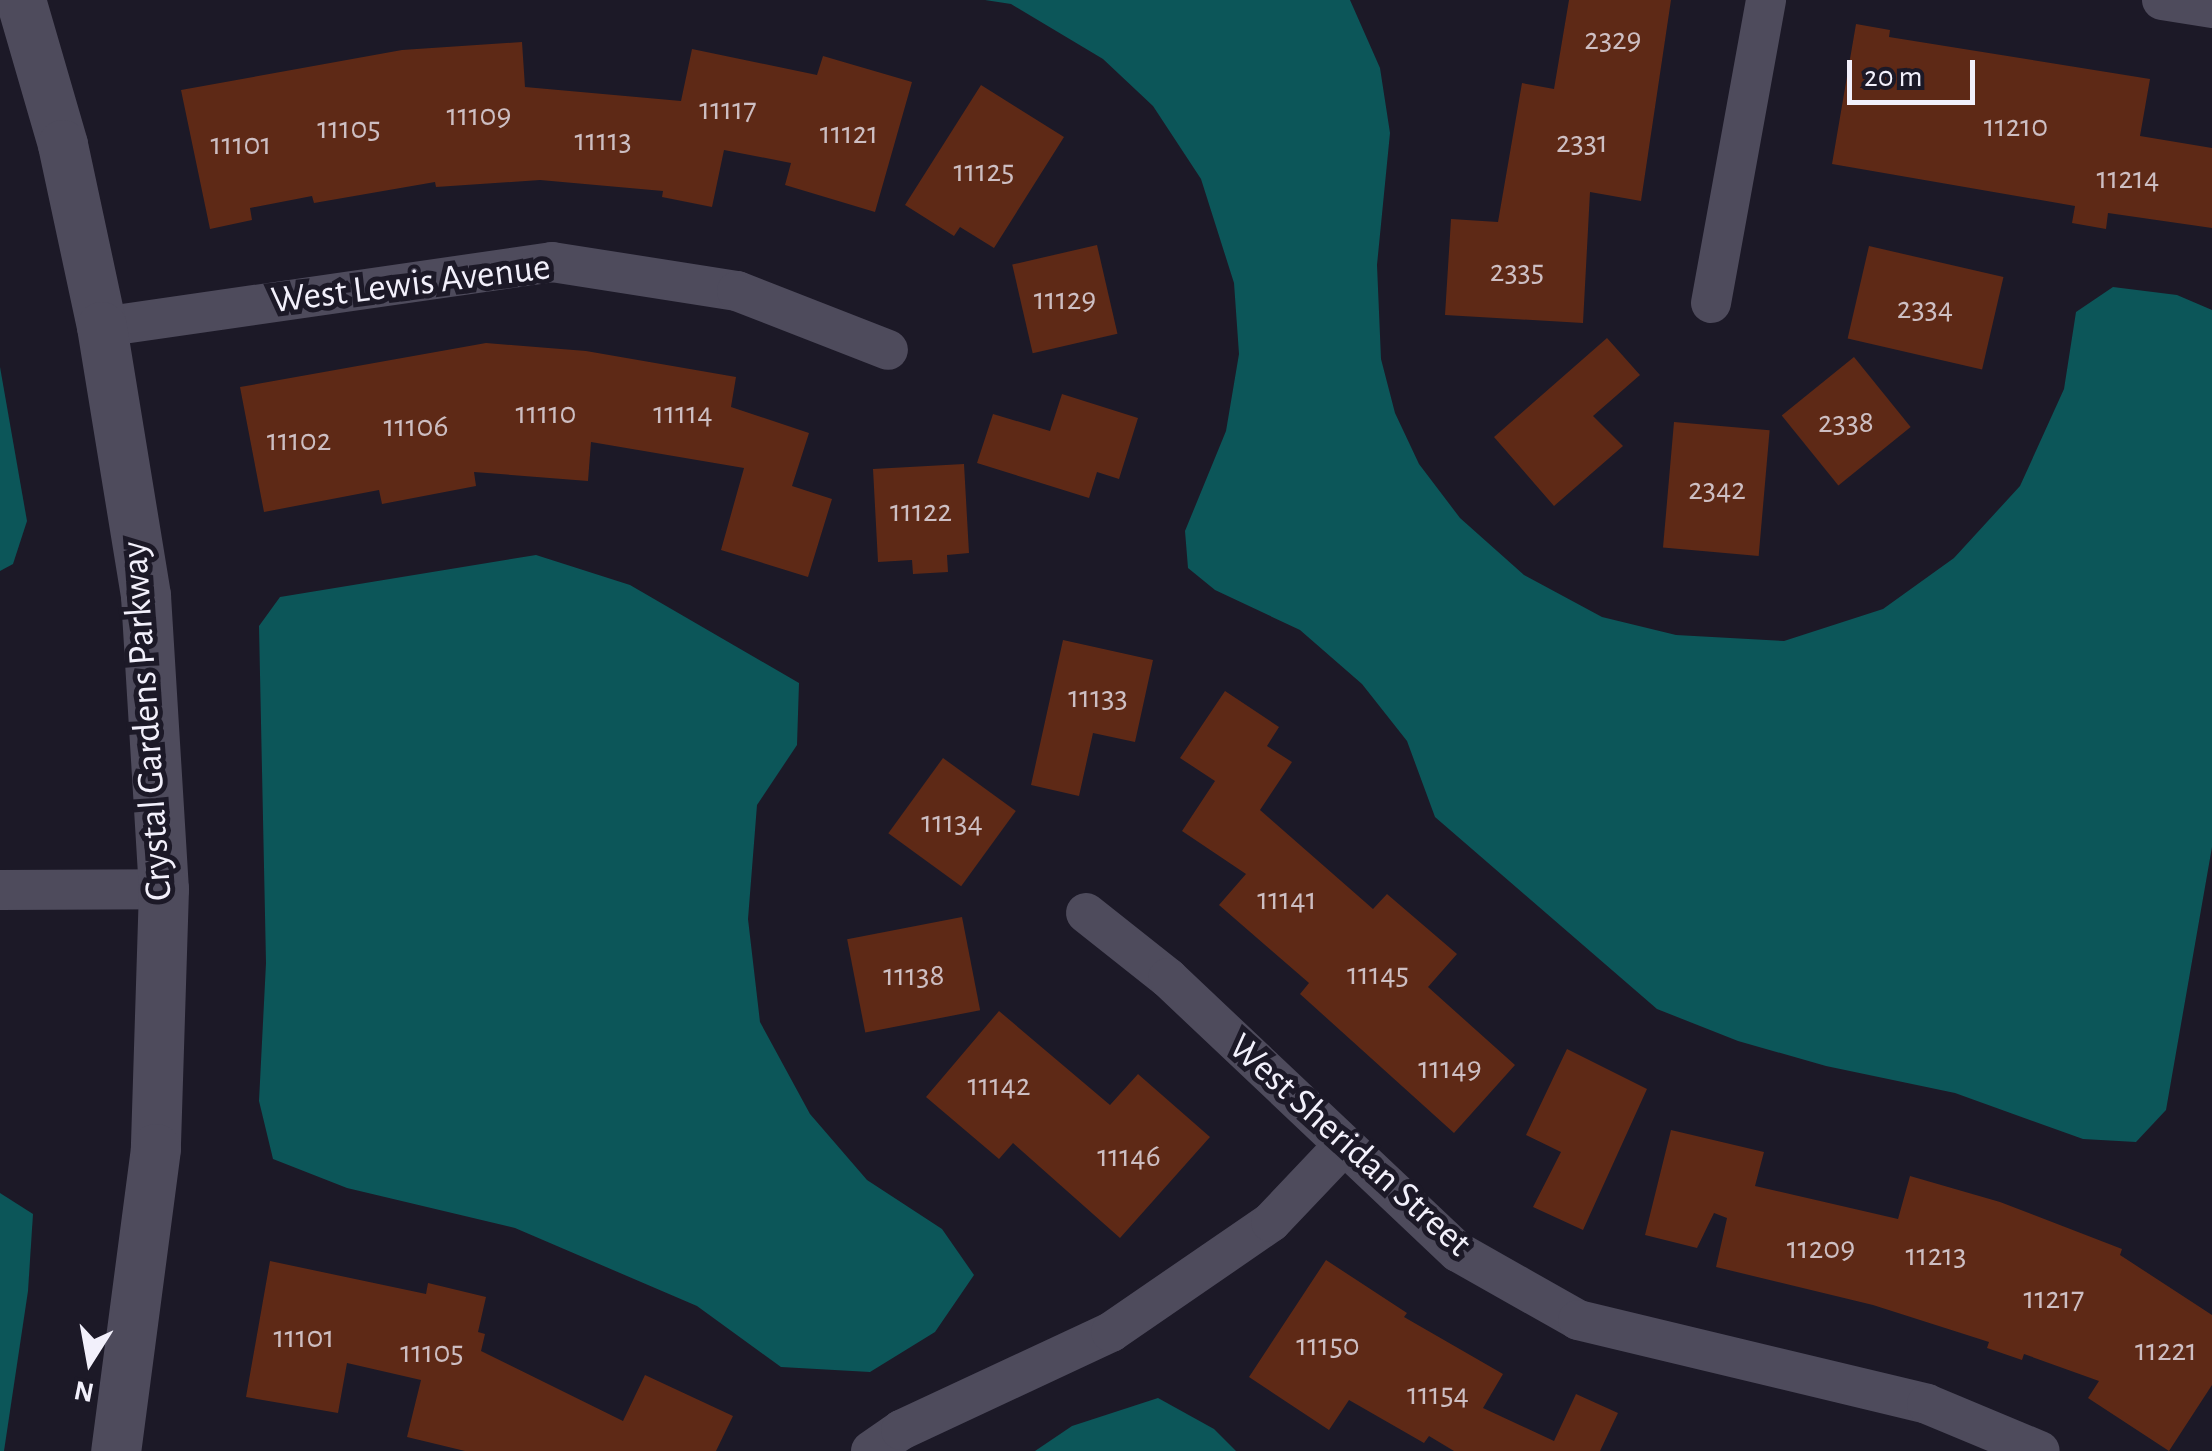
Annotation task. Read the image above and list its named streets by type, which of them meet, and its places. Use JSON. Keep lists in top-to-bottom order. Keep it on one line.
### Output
{"streets":{"street":["West Lewis Avenue","Crystal Gardens Parkway","West Sheridan Street"]},"crossings":[["West Lewis Avenue","Crystal Gardens Parkway"]],"house_numbers":["2329","11117","11109","11210","11105","11121","11113","2331","11101","11125","11214","2335","11129","2334","11110","11114","2338","11106","11102","2342","11122","11133","11134","11141","11145","11138","11149","11142","11146","11209","11213","11217","11101","11150","11221","11105","11154"],"scale_bar":"20 m","north":"bottom"}
